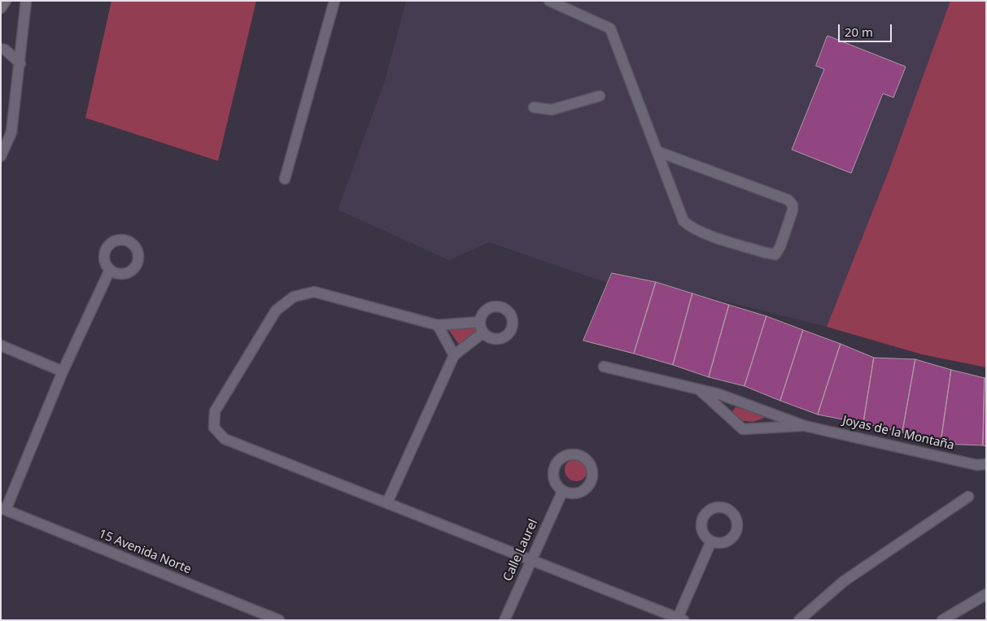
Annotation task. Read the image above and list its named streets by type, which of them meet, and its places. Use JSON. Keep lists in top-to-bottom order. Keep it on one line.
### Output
{"streets":{"street":["Joyas de la Montaña","Calle Laurel","15 Avenida Norte"]},"scale_bar":"20 m"}
